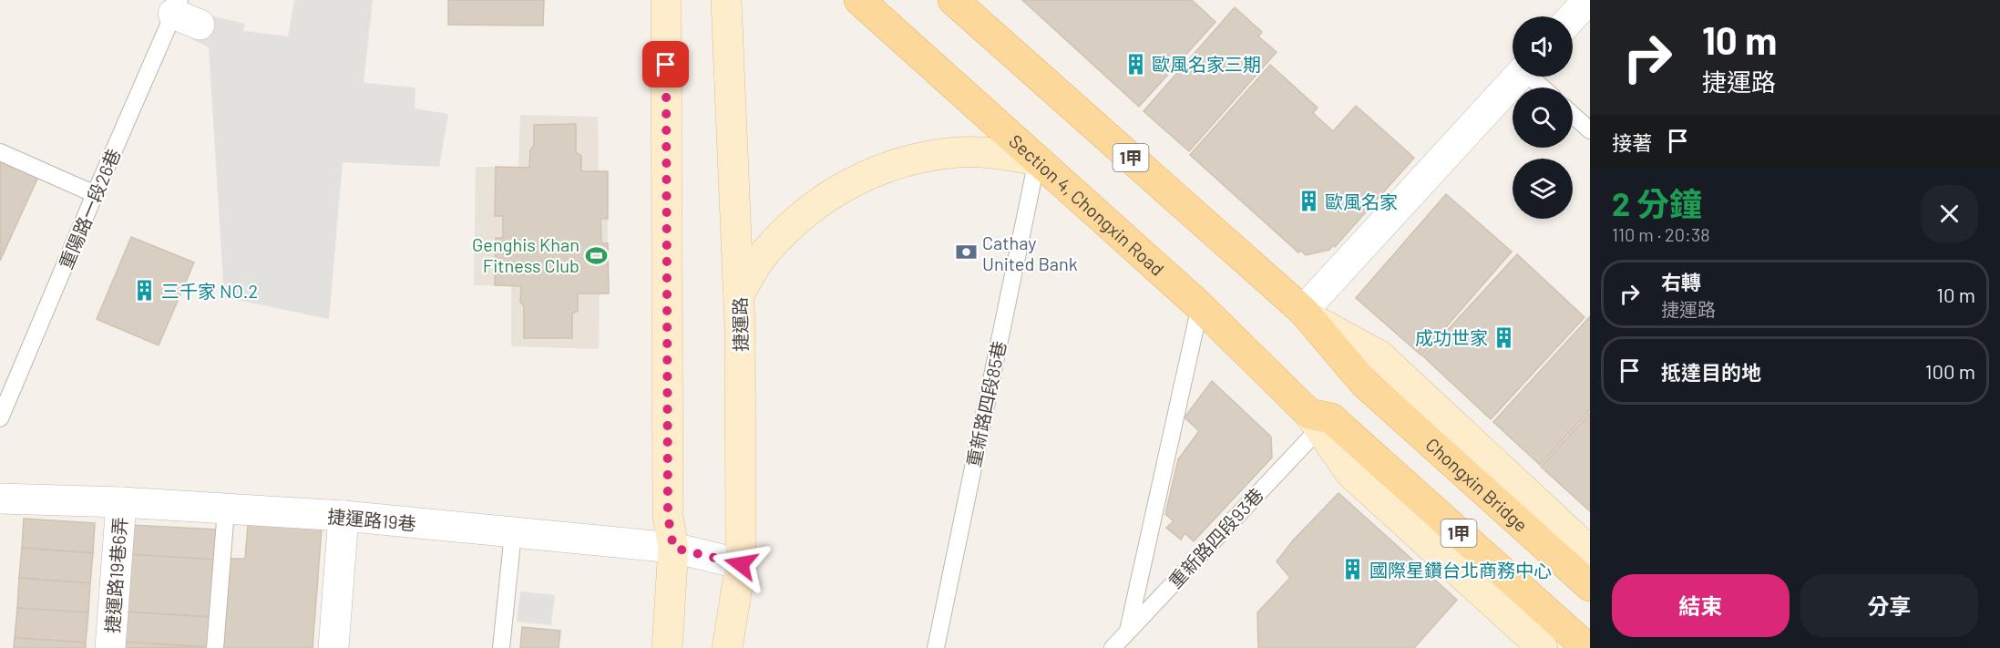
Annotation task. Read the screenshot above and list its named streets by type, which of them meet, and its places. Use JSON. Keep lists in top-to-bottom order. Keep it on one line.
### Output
{"streets":{"main road":["1甲","Section 4, Chongxin Road","Chongxin Bridge"],"street":["捷運路","捷運路19巷","捷運路19巷6弄"],"lane":["重陽路一段26巷","重新路四段85巷","重新路四段93巷"]},"crossings":[["1甲","Section 4, Chongxin Road"],["1甲","Chongxin Bridge"],["1甲","重新路四段93巷"],["Section 4, Chongxin Road","重新路四段85巷"],["Section 4, Chongxin Road","重新路四段93巷"],["捷運路","捷運路19巷"],["捷運路19巷","捷運路19巷6弄"]],"places":{"building":["歐風名家三期","歐風名家","三千家 NO.2","成功世家","國際星鑽台北商務中心"],"bank":["Cathay United Bank"],"sports":["Genghis Khan Fitness Club"]},"page":{"turn":["10 m","捷運路"],"then":"接著","heading":["2 分鐘","110 m · 20:38"],"list":[{"name":"右轉","note":"捷運路","value":"10 m"},{"name":"抵達目的地","value":"100 m"}],"buttons":["結束","分享"]}}
